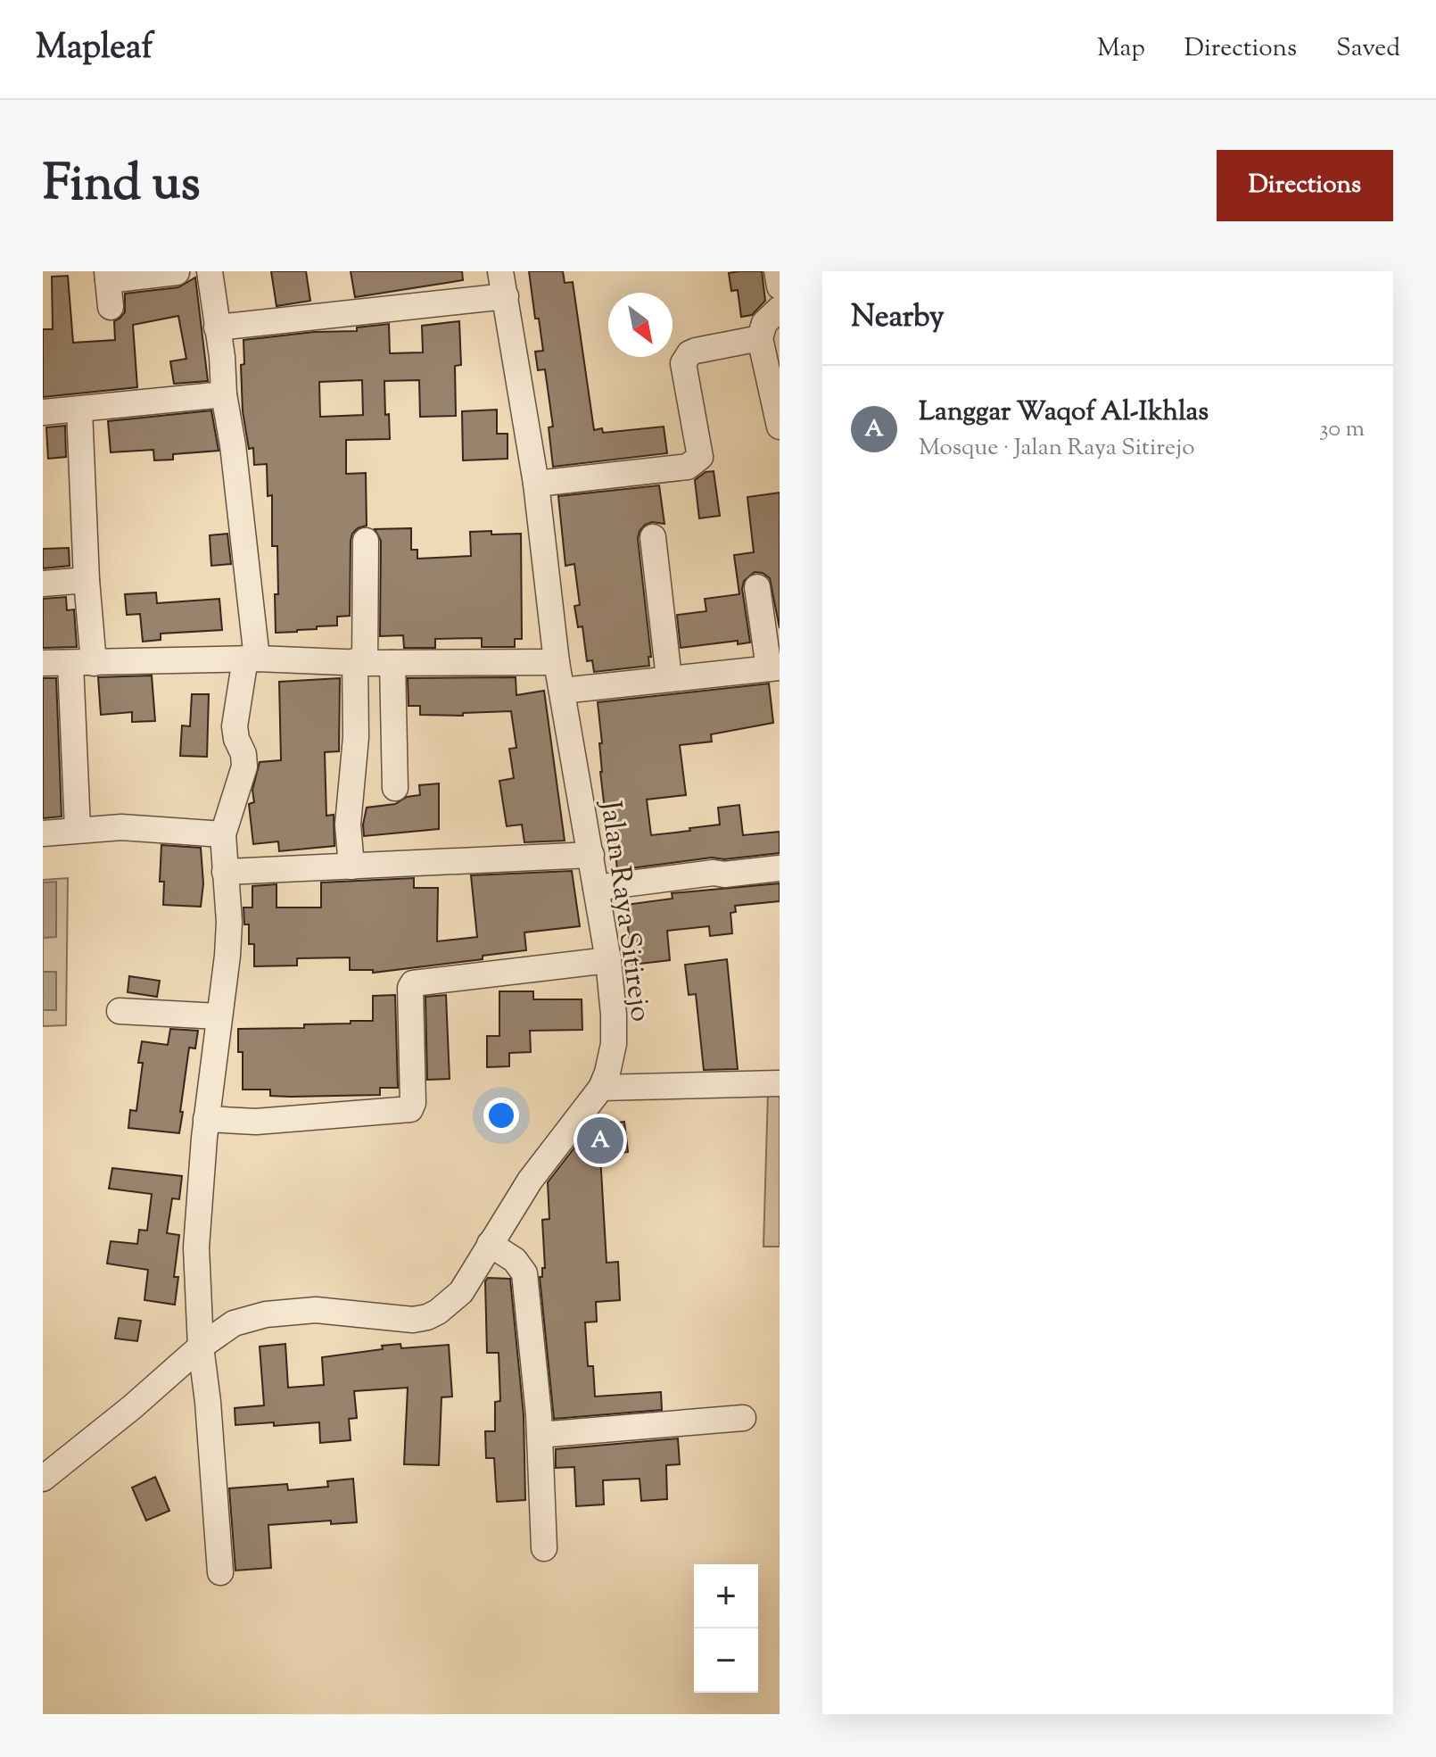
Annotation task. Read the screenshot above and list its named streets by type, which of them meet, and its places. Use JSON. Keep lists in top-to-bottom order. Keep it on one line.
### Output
{"streets":{"street":["Jalan Raya Sitirejo"]},"north":"bottom right","page":{"header":"Mapleaf","nav":["Map","Directions","Saved"],"title":"Find us","buttons":"Directions","heading":"Nearby","list":[{"mark":"A","name":"Langgar Waqof Al-Ikhlas","note":"Mosque · Jalan Raya Sitirejo","value":"30 m"}],"pins":"A","map_buttons":["+","−"]}}
